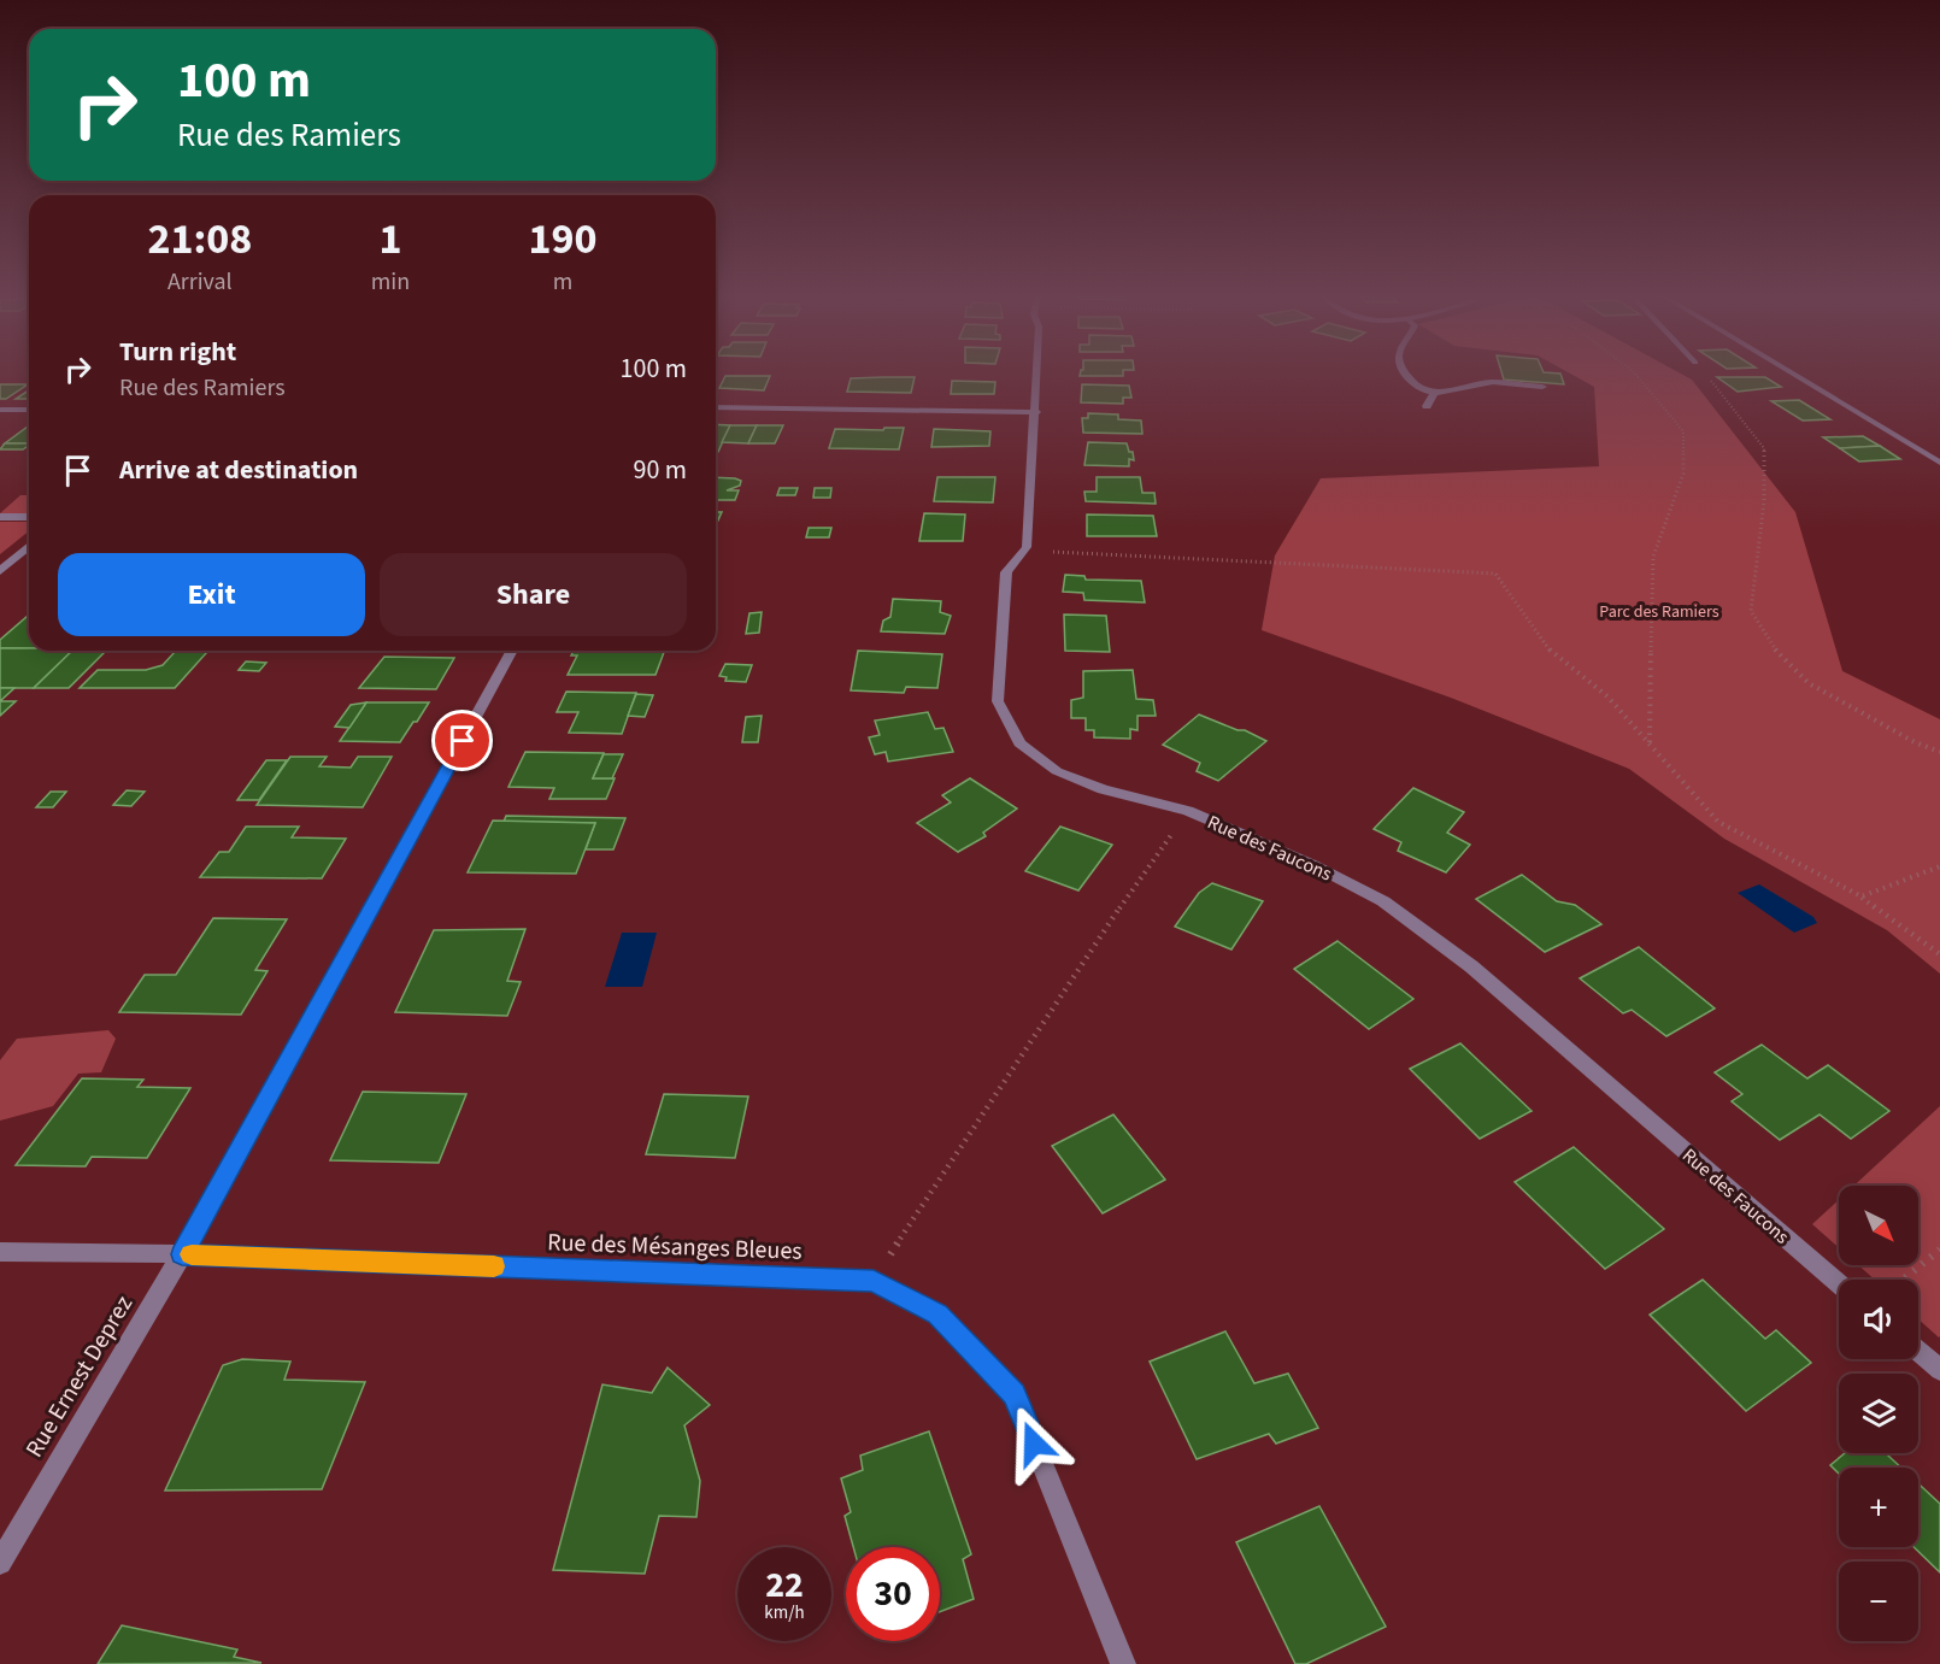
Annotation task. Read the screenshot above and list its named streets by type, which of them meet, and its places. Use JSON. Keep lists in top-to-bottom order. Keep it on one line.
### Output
{"streets":{"street":["Rue des Faucons","Rue des Mésanges Bleues","Rue Ernest Deprez"]},"crossings":[["Rue des Mésanges Bleues","Rue Ernest Deprez"]],"parks":["Parc des Ramiers"],"north":"bottom right","page":{"turn":["100 m","Rue des Ramiers"],"eta":["21:08","Arrival","1","min","190","m"],"list":[{"name":"Turn right","note":"Rue des Ramiers","value":"100 m"},{"name":"Arrive at destination","value":"90 m"}],"buttons":["Exit","Share"],"map_buttons":["+","−"],"speed":"22 km/h","limit":"30"}}
